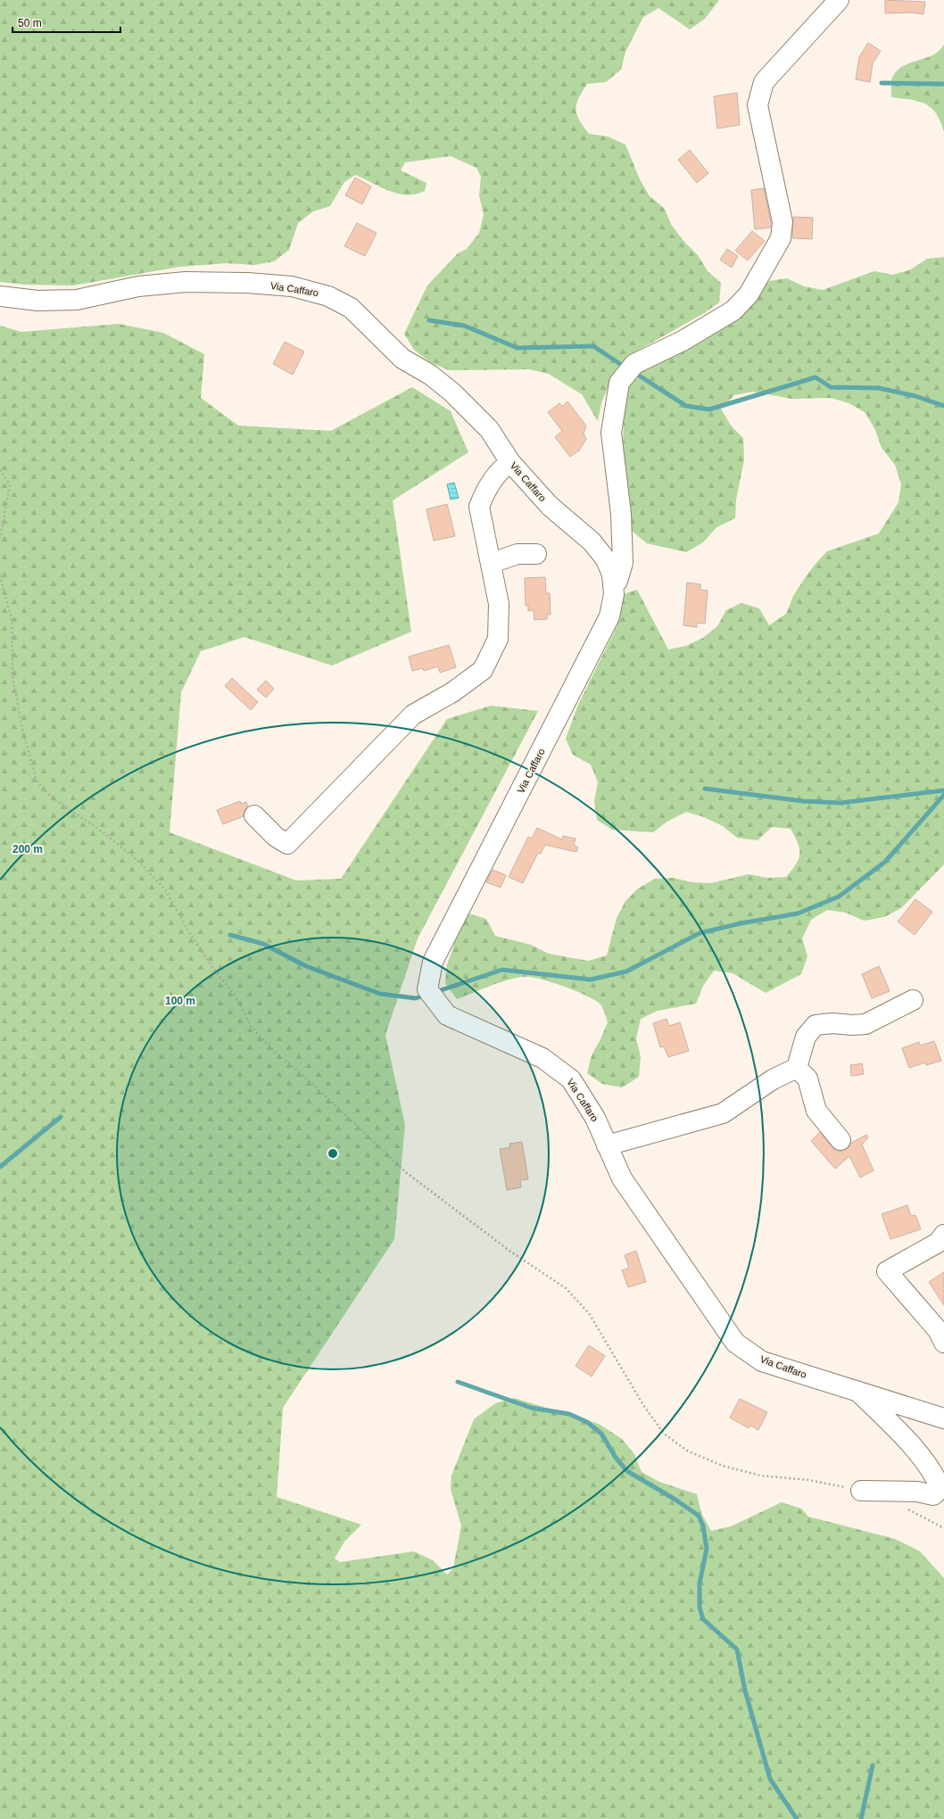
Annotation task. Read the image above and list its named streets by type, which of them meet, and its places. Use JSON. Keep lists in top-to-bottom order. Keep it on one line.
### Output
{"streets":{"street":["Via Caffaro"]},"scale_bar":"50 m","rings":["200 m","100 m"]}
